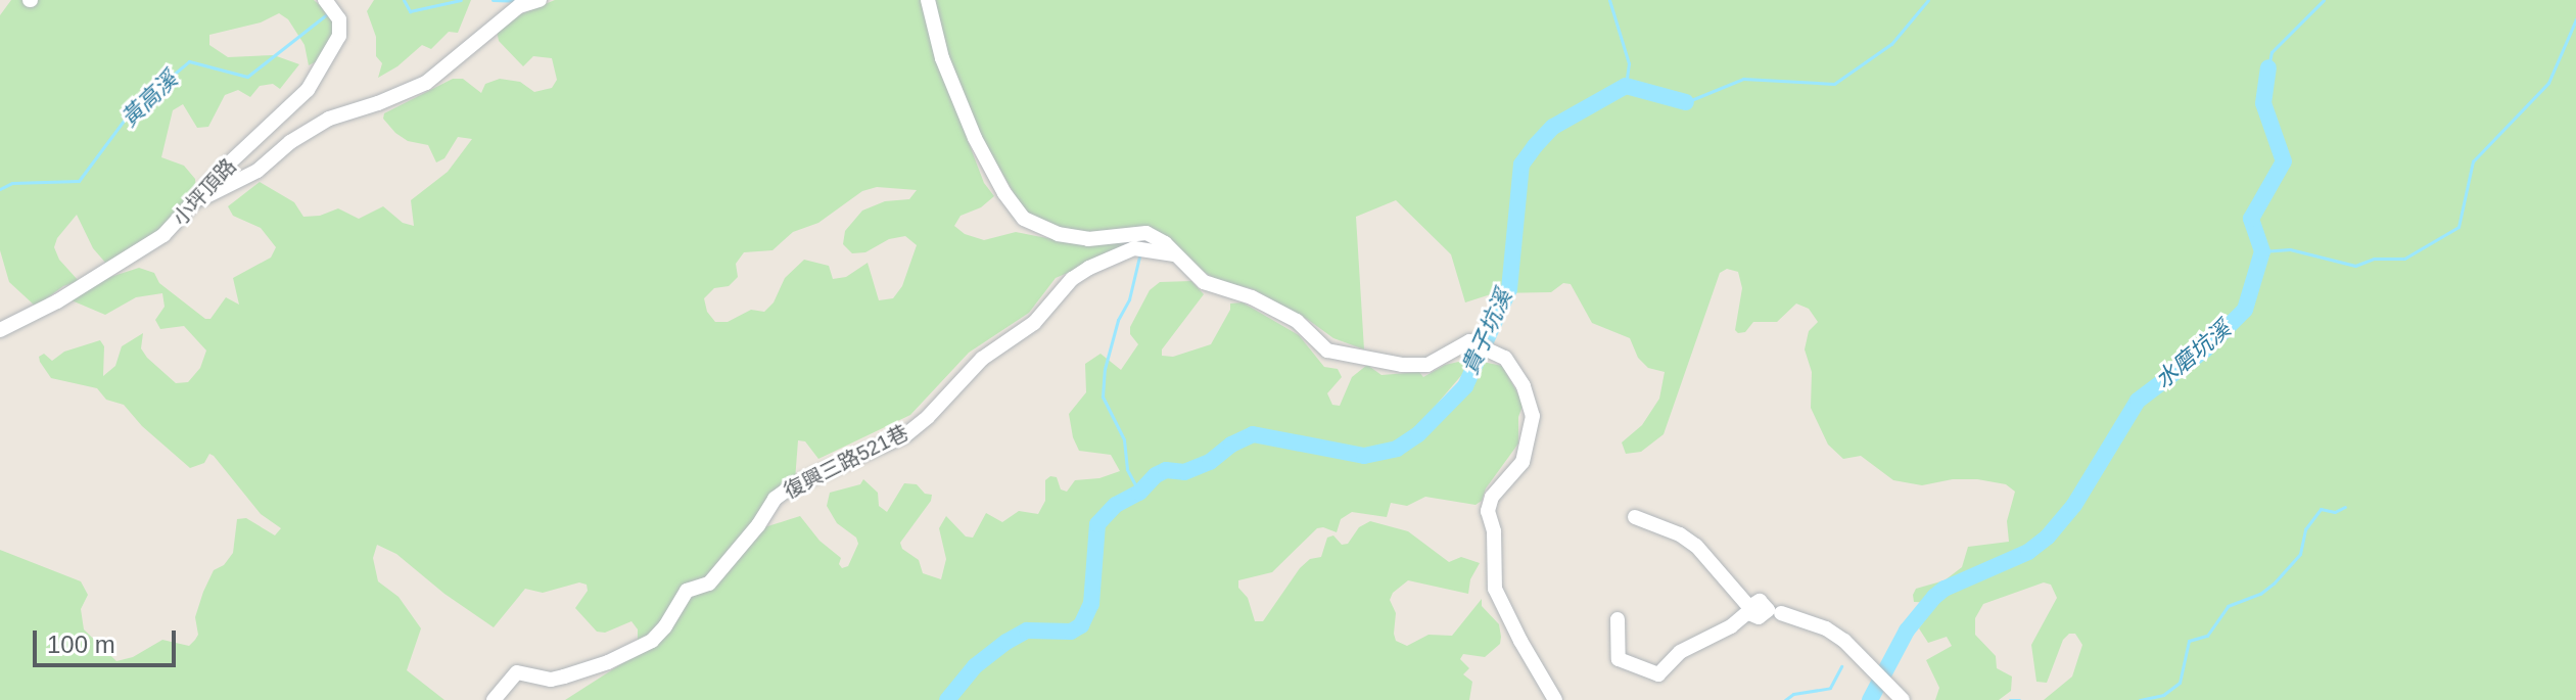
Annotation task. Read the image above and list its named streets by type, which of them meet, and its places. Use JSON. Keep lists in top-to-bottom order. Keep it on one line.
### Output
{"streets":{"street":["小坪頂路","復興三路521巷"]},"water":["黃高溪","貴子坑溪","水磨坑溪"],"scale_bar":"100 m"}
